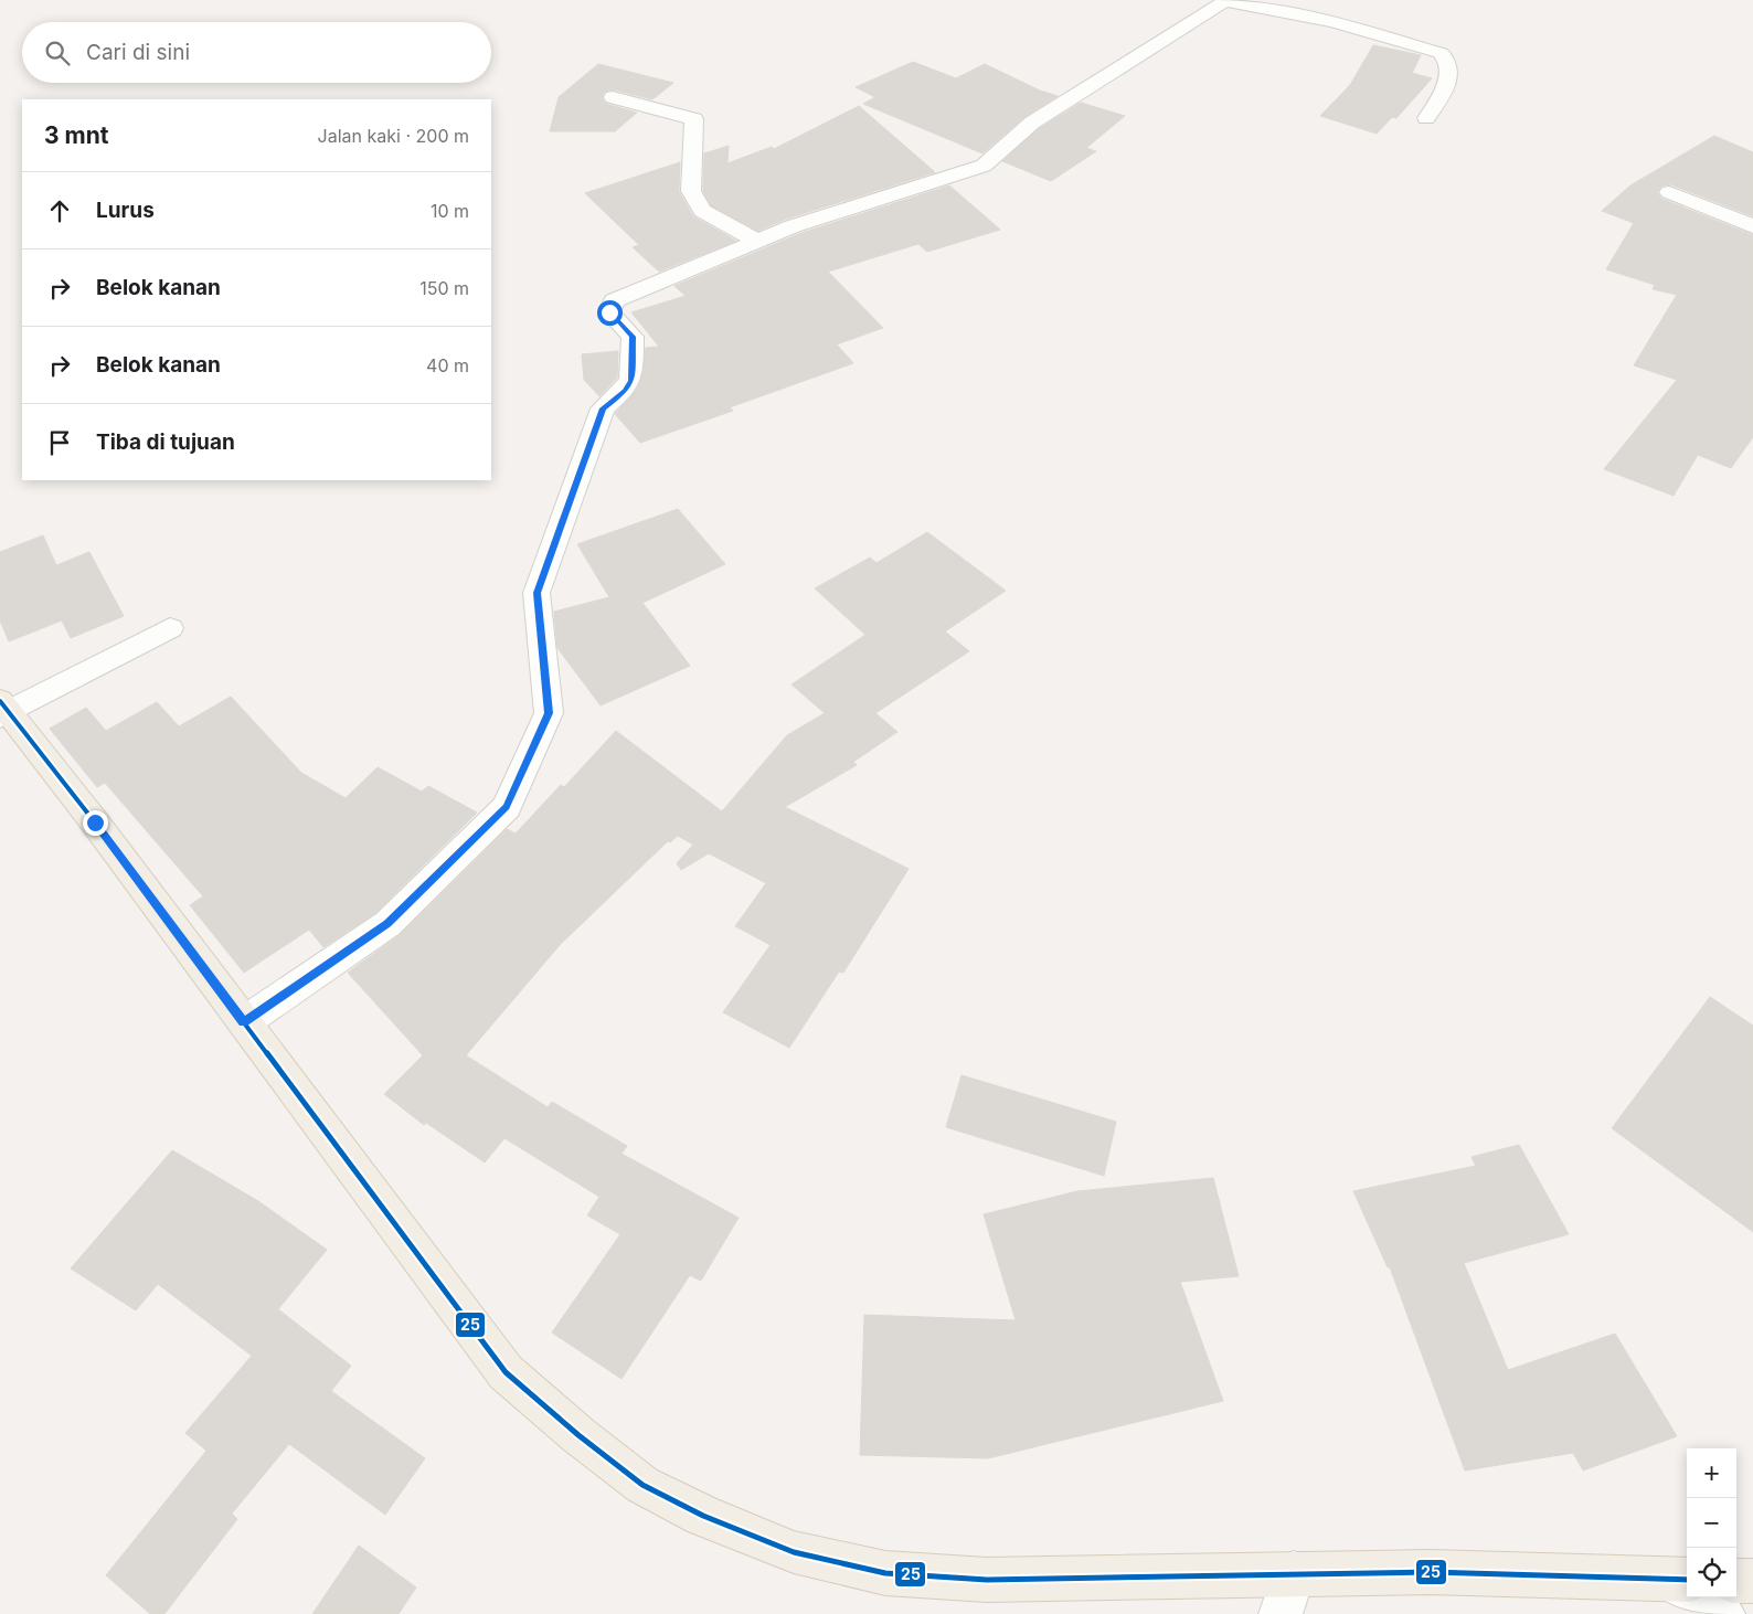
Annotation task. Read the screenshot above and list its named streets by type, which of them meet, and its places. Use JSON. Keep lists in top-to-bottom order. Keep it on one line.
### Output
{"lines":["transit line 25"],"page":{"search":"Cari di sini","heading":["3 mnt","Jalan kaki · 200 m"],"list":[["Lurus","10 m"],["Belok kanan","150 m"],["Belok kanan","40 m"],"Tiba di tujuan"],"map_buttons":["+","−"]}}
